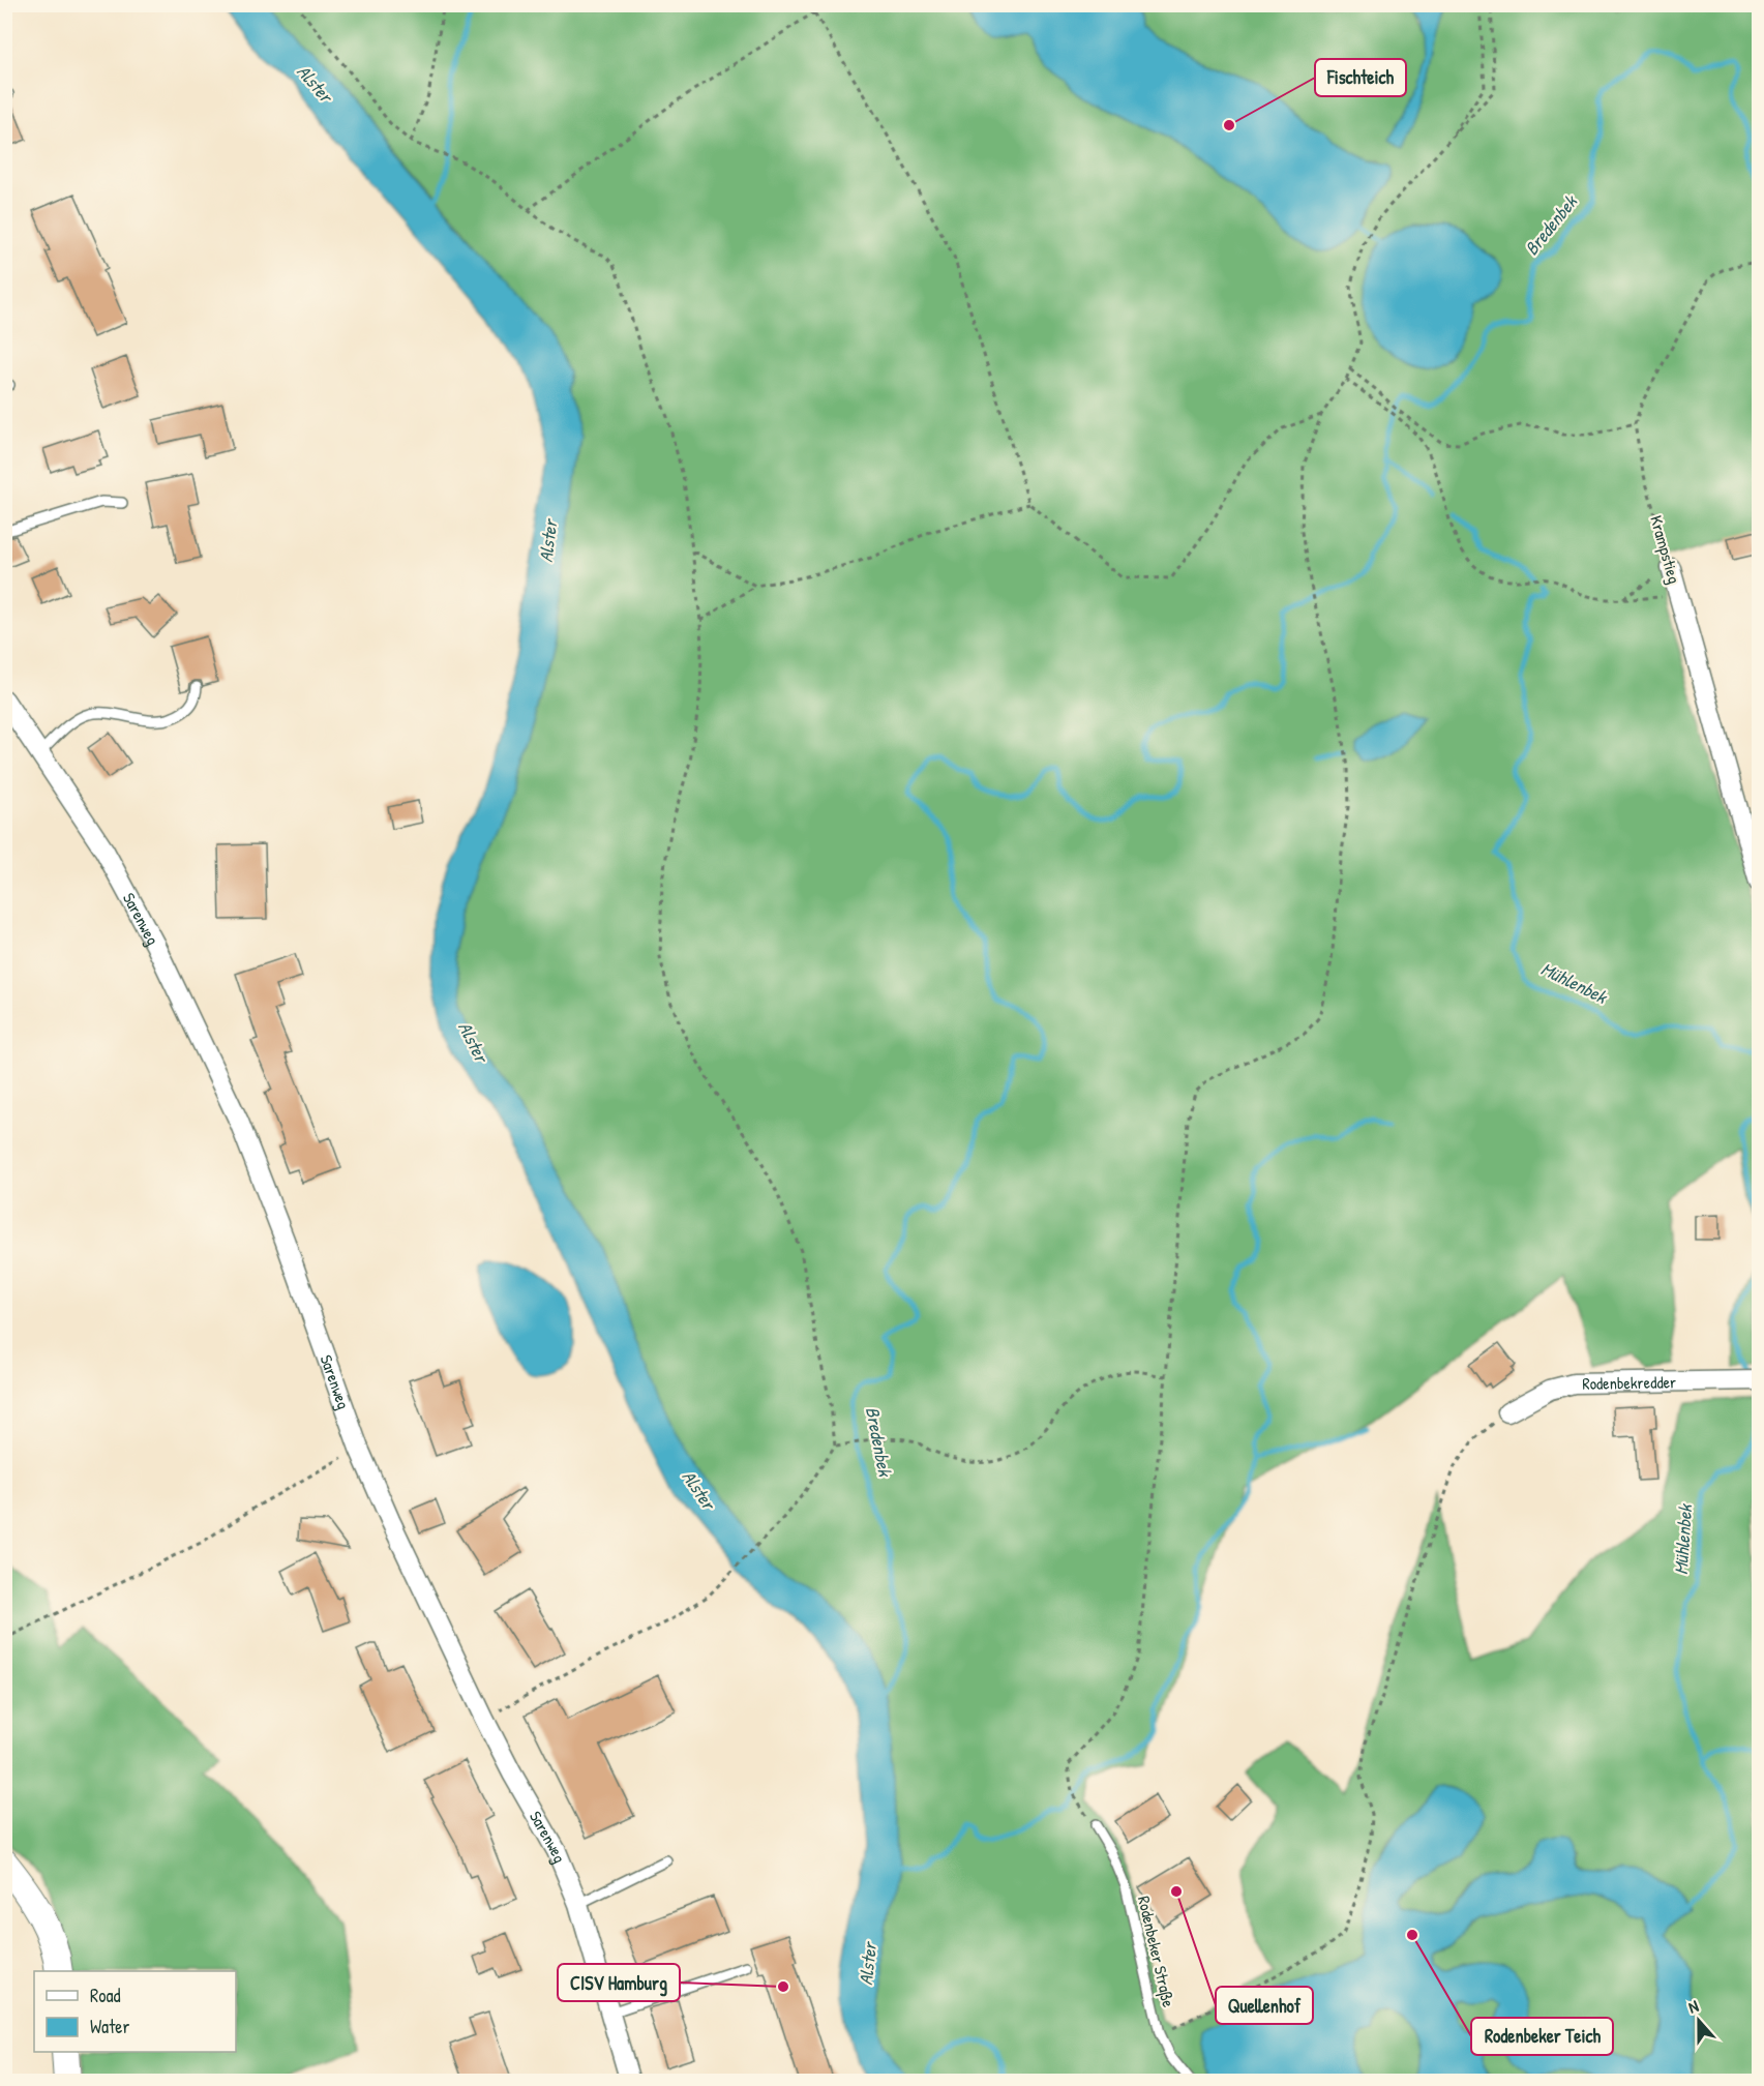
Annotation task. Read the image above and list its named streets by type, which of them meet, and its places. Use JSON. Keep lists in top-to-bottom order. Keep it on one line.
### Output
{"streets":{"street":["Krampstieg","Sarenweg","Rodenbekredder"],"lane":["Rodenbeker Straße"]},"water":["Alster","Bredenbek","Mühlenbek"],"places":["Fischteich","Quellenhof","Rodenbeker Teich","CISV Hamburg"],"legend":["Road","Water"],"north":"top"}
